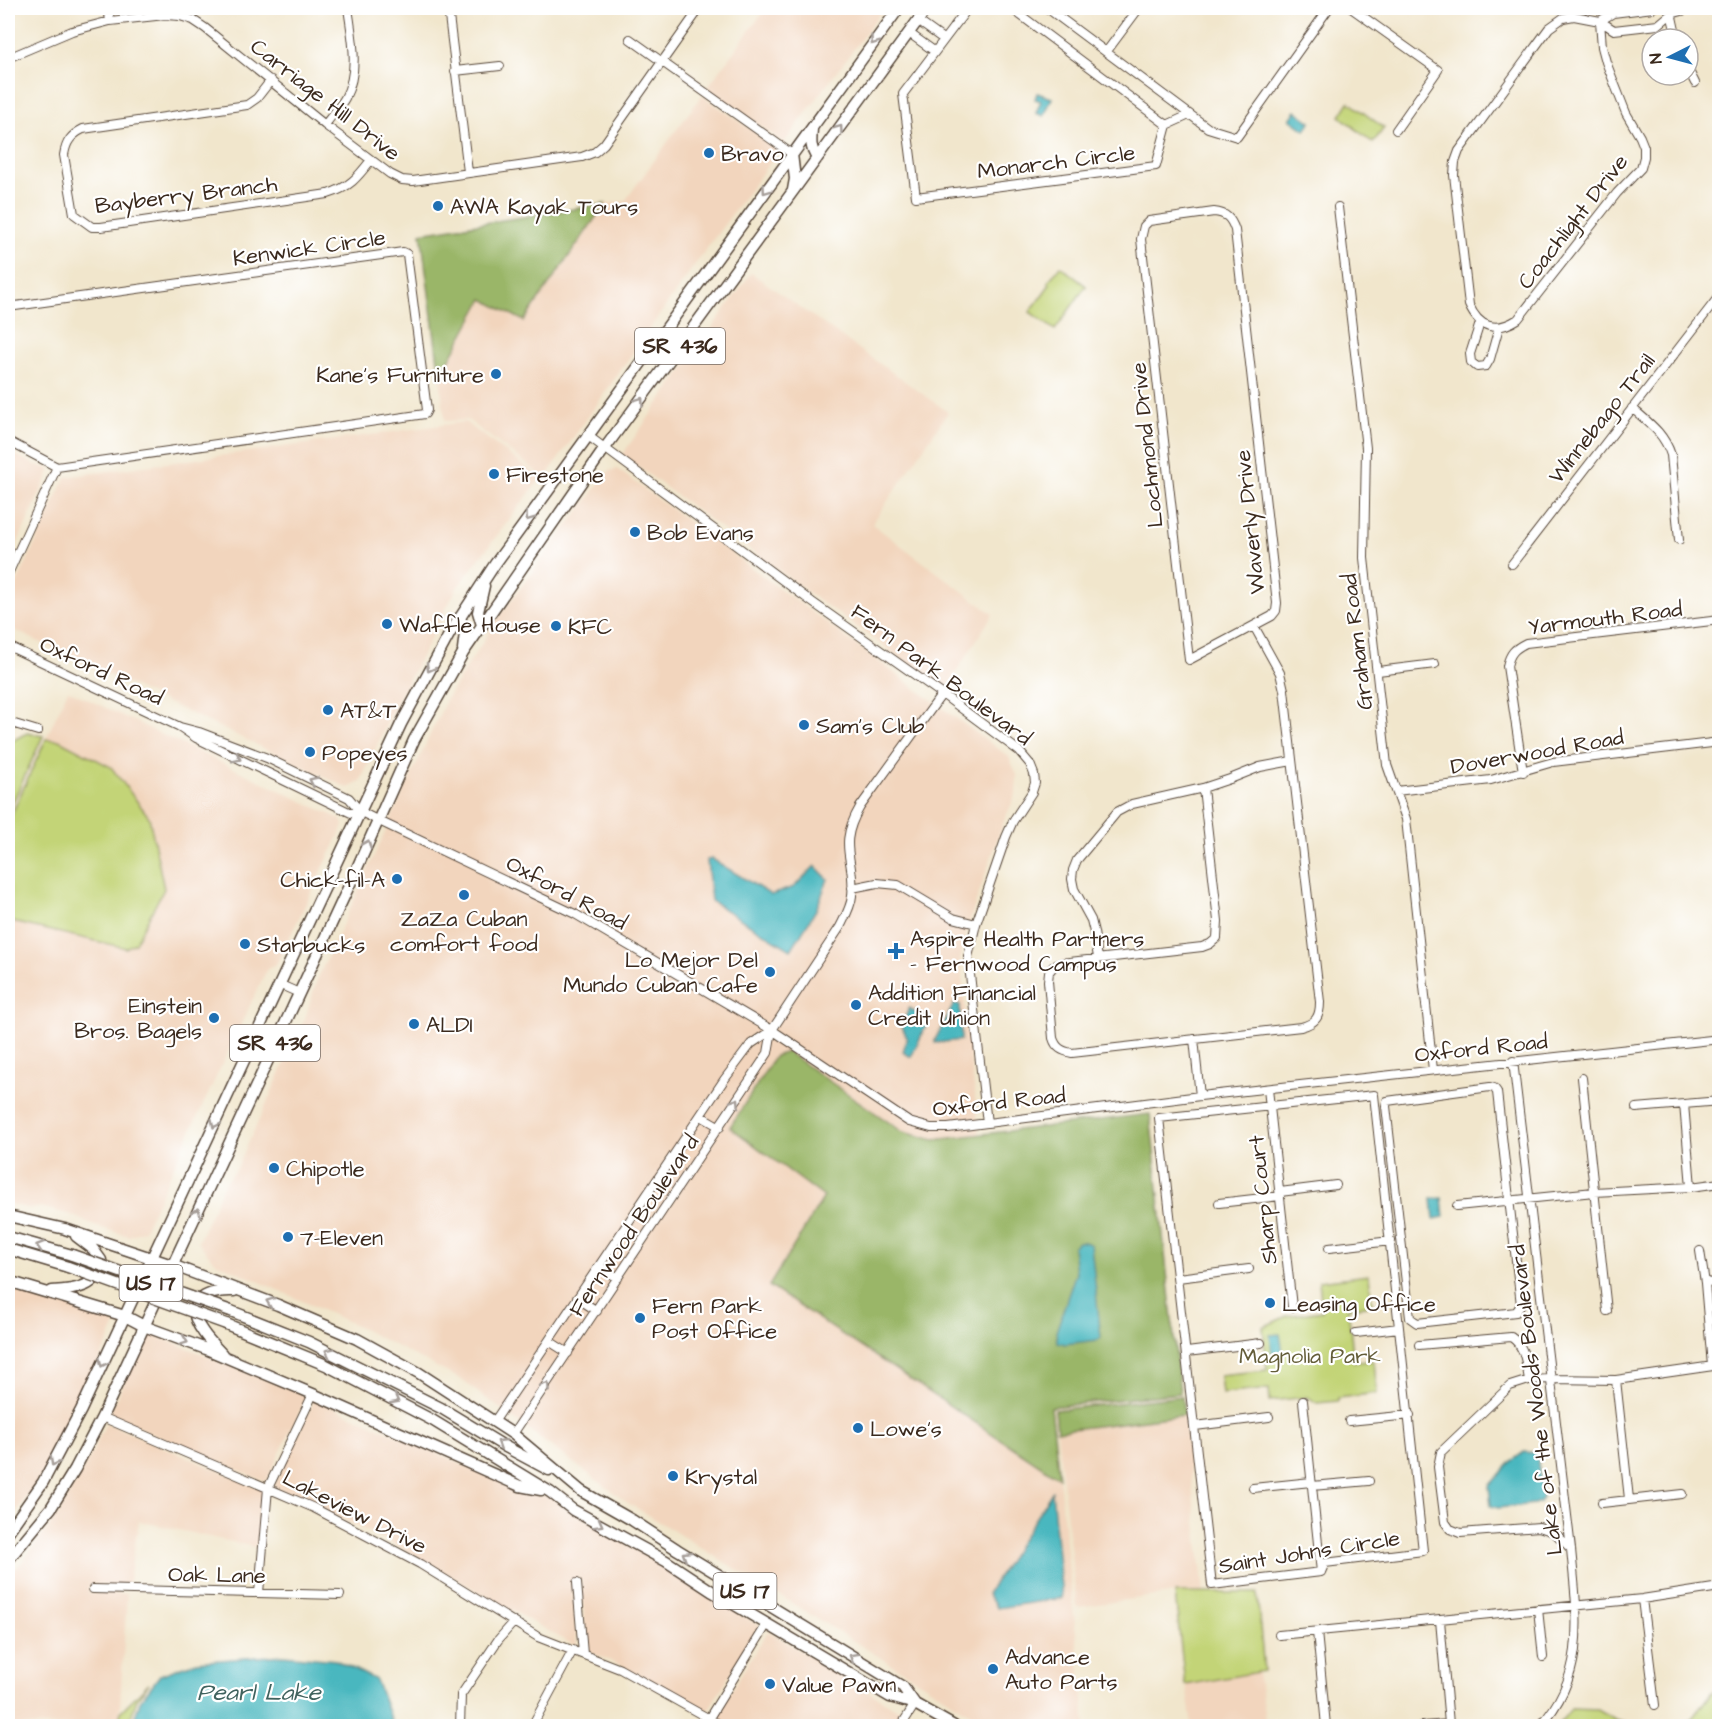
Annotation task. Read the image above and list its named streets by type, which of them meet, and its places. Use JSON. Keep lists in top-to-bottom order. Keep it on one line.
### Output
{"streets":{"main road":["SR 436","US 17"],"street":["Carriage Hill Drive","Monarch Circle","Bayberry Branch","Coachlight Drive","Kenwick Circle","Winnebago Trail","Lochmond Drive","Waverly Drive","Yarmouth Road","Graham Road","Oxford Road","Fern Park Boulevard","Doverwood Road","Sharp Court","Fernwood Boulevard","Lake of the Woods Boulevard","Lakeview Drive","Saint Johns Circle","Oak Lane"]},"crossings":[["Carriage Hill Drive","Bayberry Branch"],["SR 436","Oxford Road"],["SR 436","Fern Park Boulevard"],["SR 436","Lakeview Drive"],["Lochmond Drive","Waverly Drive"],["Yarmouth Road","Doverwood Road"],["Graham Road","Oxford Road"],["Graham Road","Doverwood Road"],["Oxford Road","Fern Park Boulevard"],["Oxford Road","Sharp Court"],["Oxford Road","Fernwood Boulevard"],["Oxford Road","Lake of the Woods Boulevard"],["Oxford Road","Saint Johns Circle"],["Fern Park Boulevard","Fernwood Boulevard"]],"water":["Pearl Lake"],"parks":["Magnolia Park"],"places":{"other":["Bravo","AWA Kayak Tours","Kane's Furniture","Firestone","Bob Evans","Waffle House","KFC","AT&T","Sam's Club","Popeyes","Chick-fil-A","ZaZa Cuban comfort food","Starbucks","Lo Mejor Del Mundo Cuban Cafe","Addition Financial Credit Union","Einstein Bros. Bagels","ALDI","Chipotle","7-Eleven","Leasing Office","Fern Park Post Office","Lowe's","Krystal","Advance Auto Parts","Value Pawn"],"health":["Aspire Health Partners - Fernwood Campus"]},"north":"left"}
